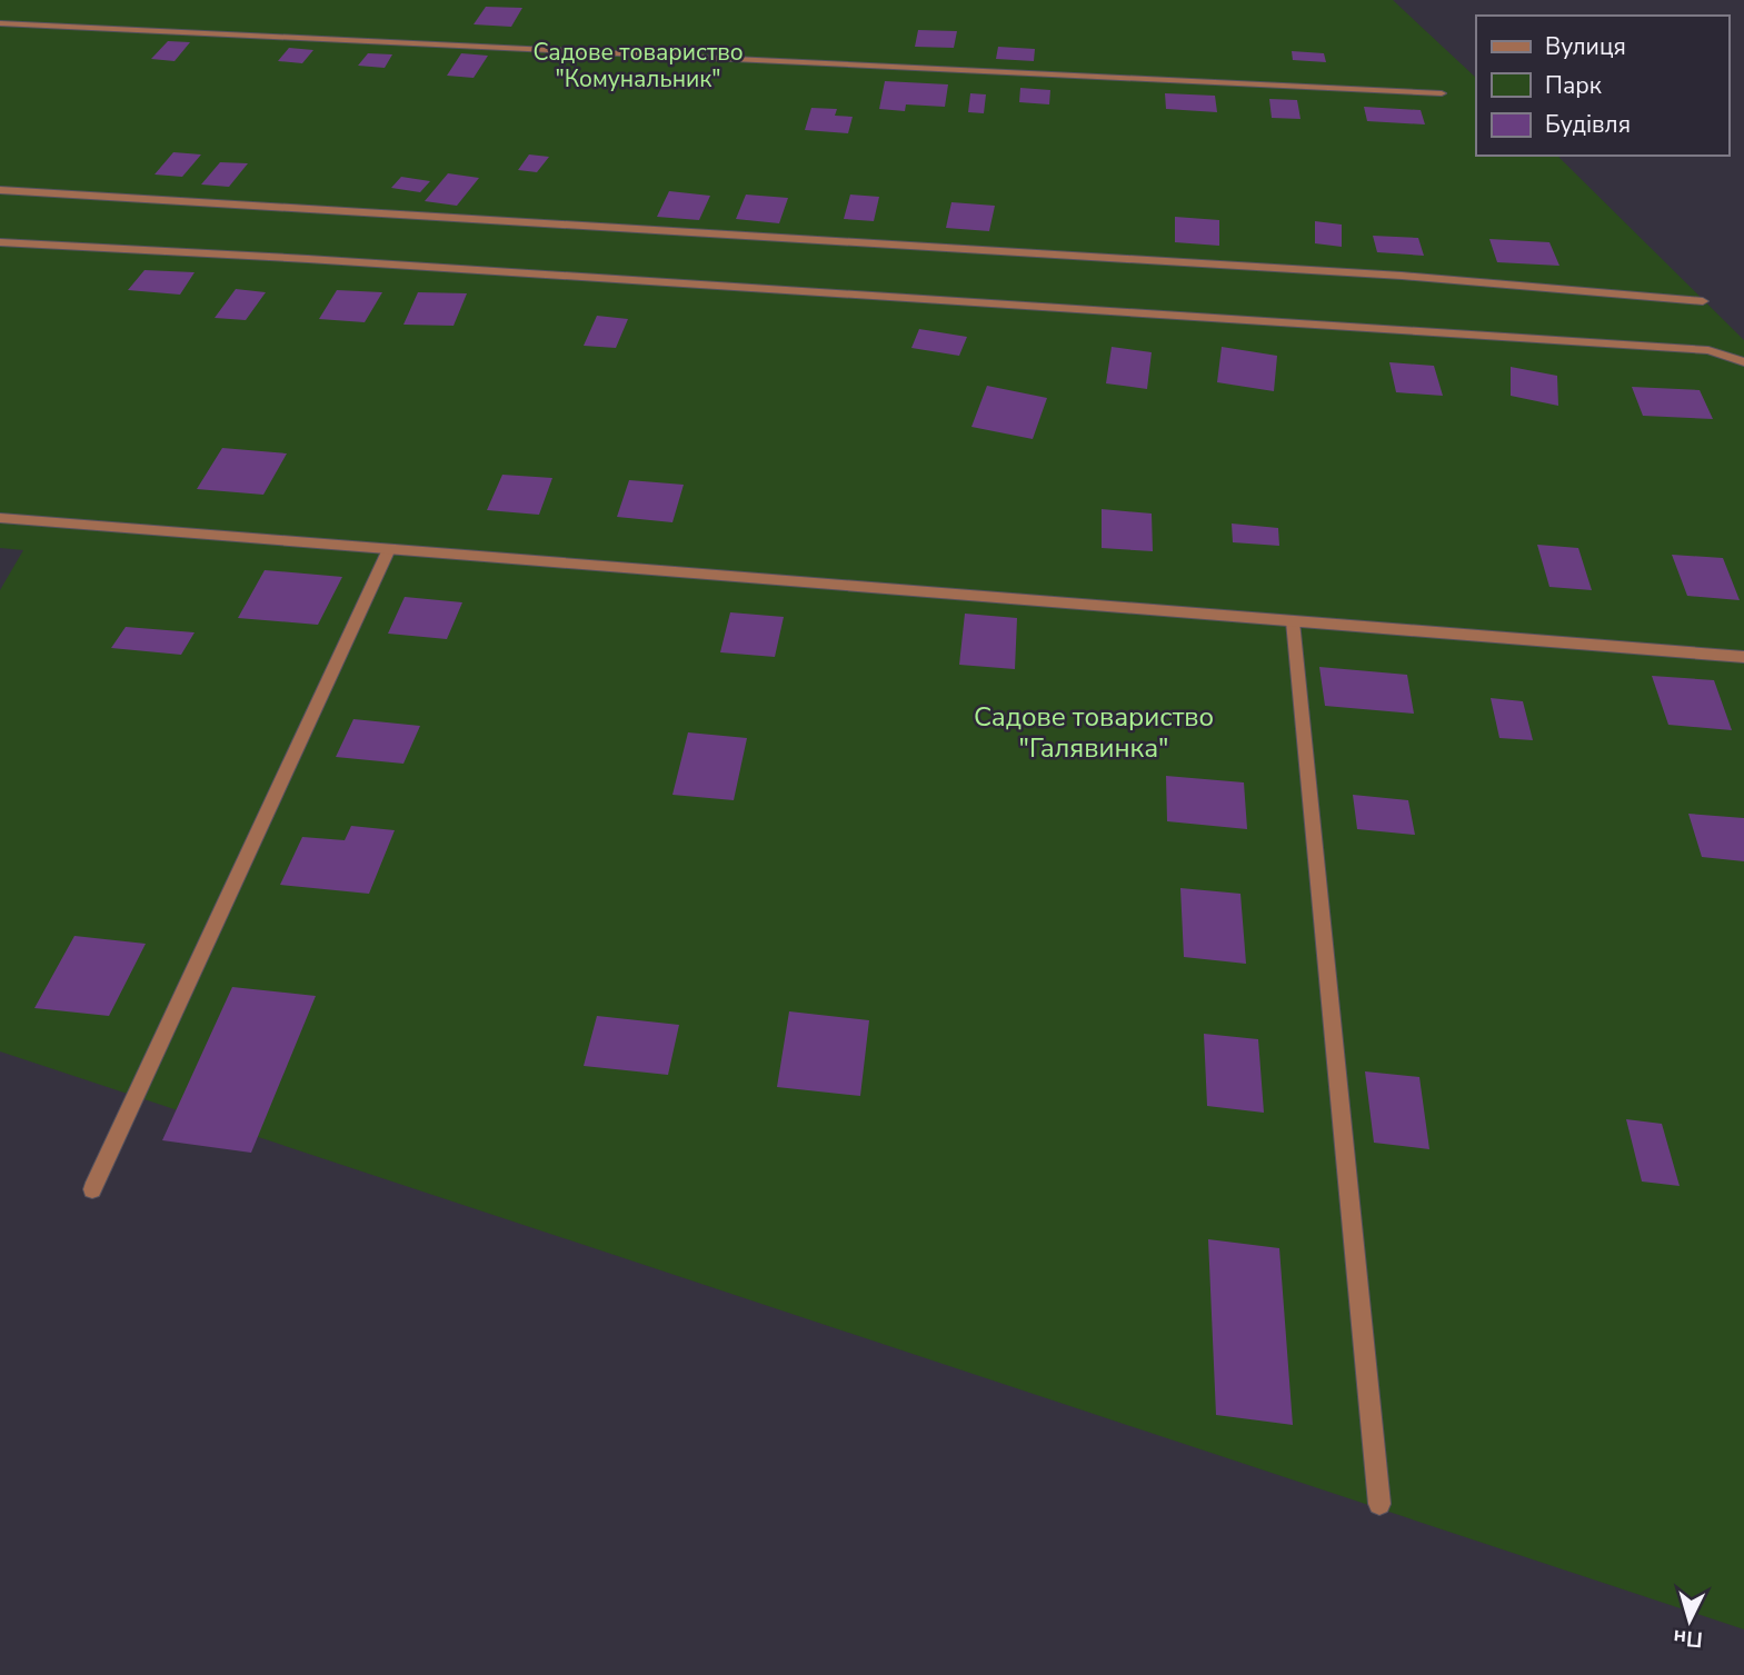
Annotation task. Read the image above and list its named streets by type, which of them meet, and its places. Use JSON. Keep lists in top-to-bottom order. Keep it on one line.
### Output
{"parks":["Садове товариство \"Комунальник\"","Садове товариство \"Галявинка\""],"legend":["Вулиця","Парк","Будівля"],"north":"bottom"}
